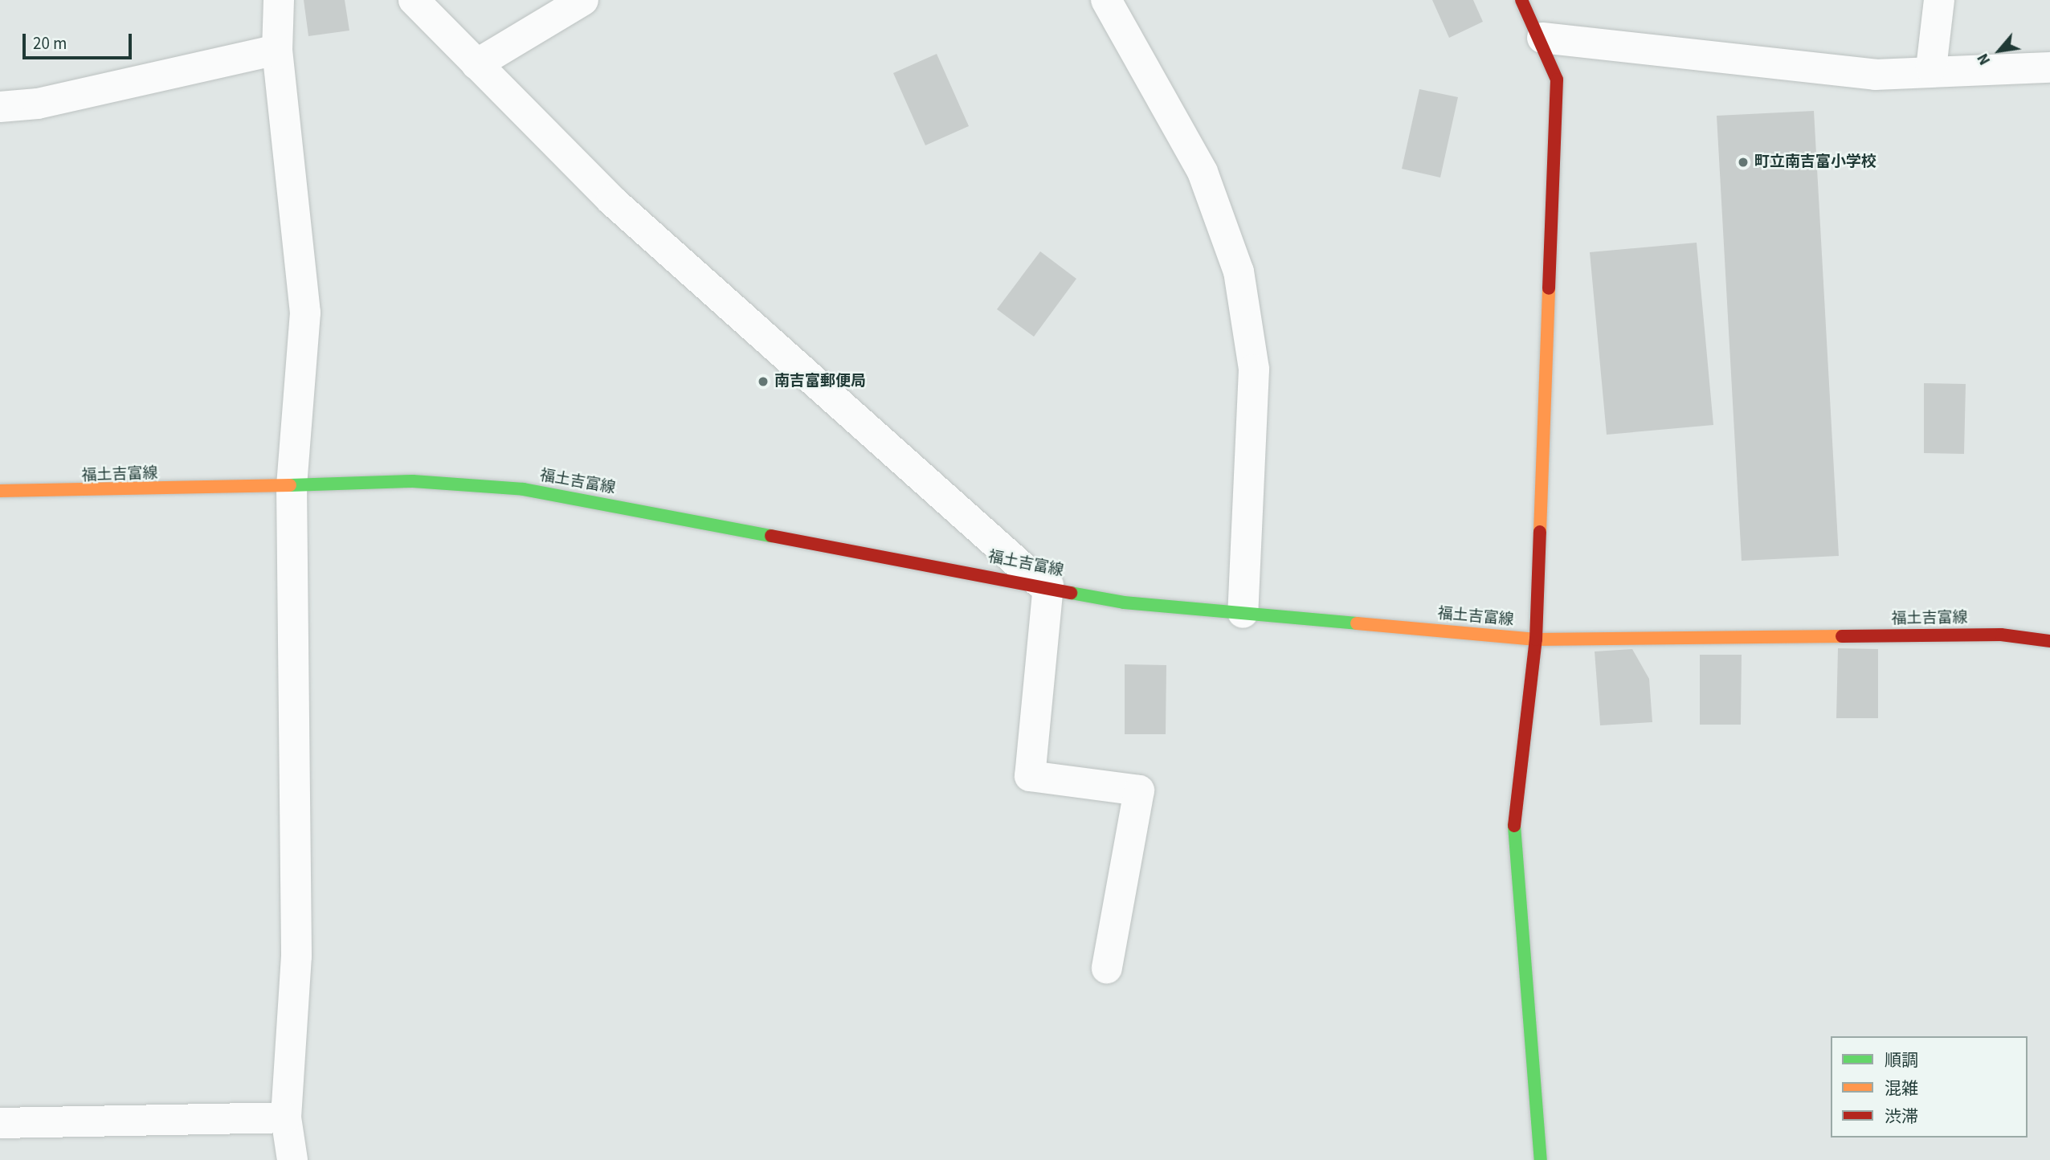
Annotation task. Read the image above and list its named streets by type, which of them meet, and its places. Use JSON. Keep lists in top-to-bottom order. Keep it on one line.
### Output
{"streets":{"main road":["福土吉富線"]},"places":["町立南吉富小学校","南吉富郵便局"],"legend":["順調","混雑","渋滞"],"scale_bar":"20 m","north":"bottom left"}
